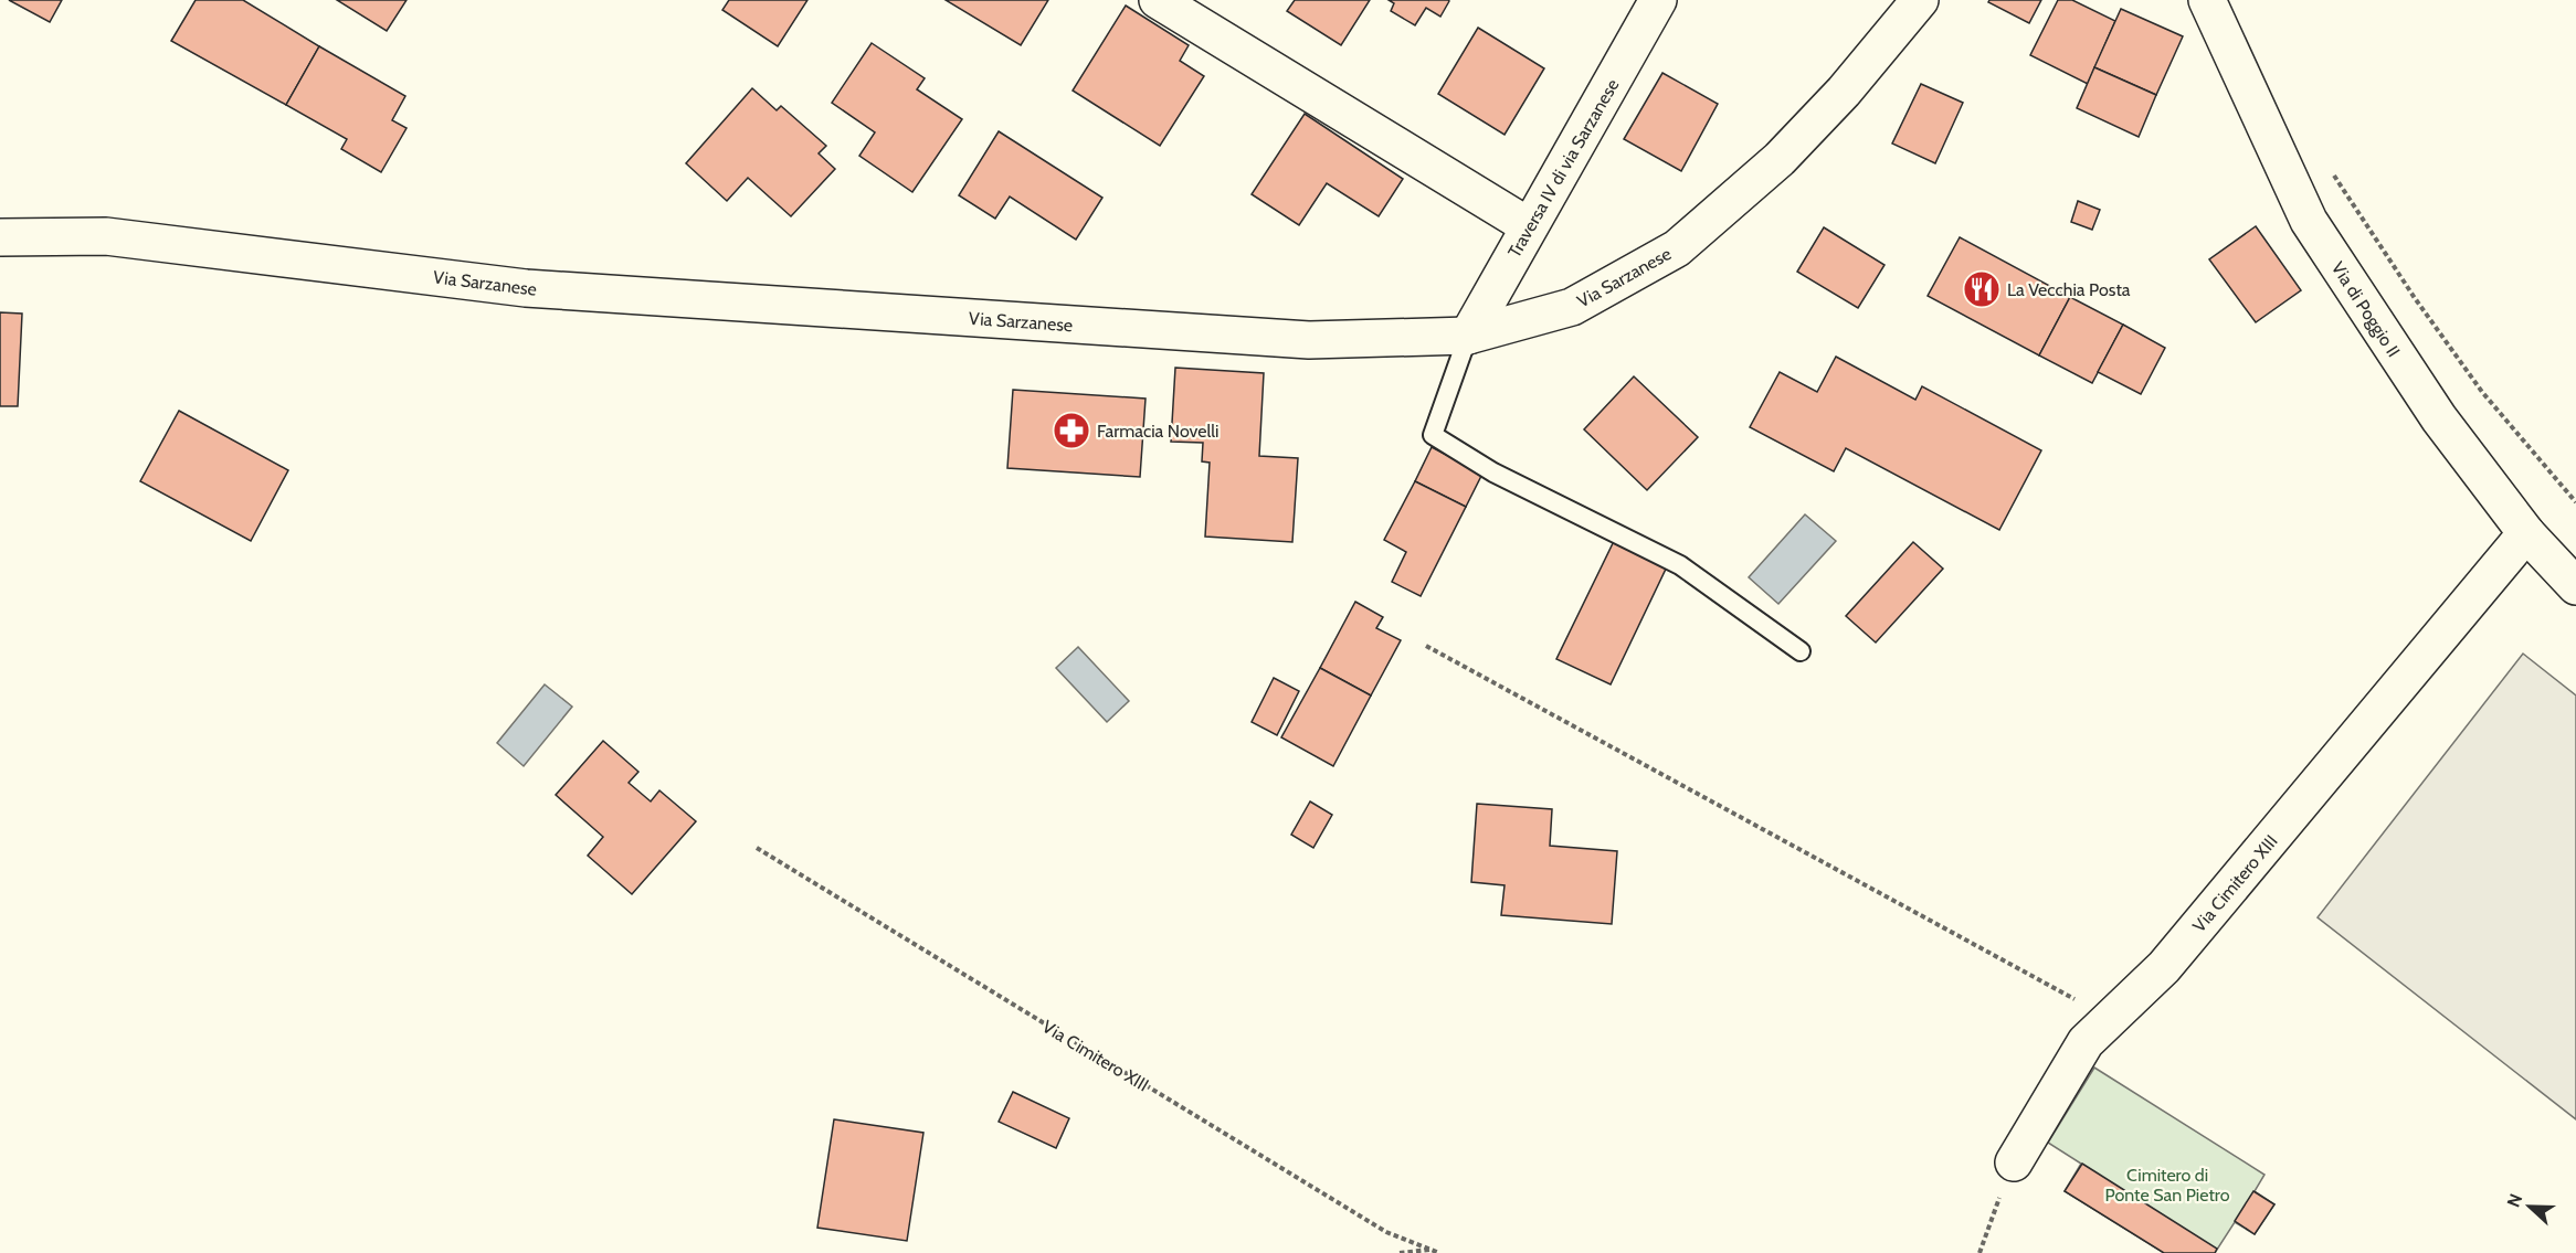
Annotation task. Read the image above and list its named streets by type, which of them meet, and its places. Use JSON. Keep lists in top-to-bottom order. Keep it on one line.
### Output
{"streets":{"main road":["Traversa IV di via Sarzanese","Via Sarzanese","Via di Poggio II","Via Cimitero XIII"]},"crossings":[["Traversa IV di via Sarzanese","Via Sarzanese"],["Via di Poggio II","Via Cimitero XIII"]],"parks":["Cimitero di Ponte San Pietro"],"places":{"restaurant":["La Vecchia Posta"],"pharmacy":["Farmacia Novelli"]},"north":"left"}
